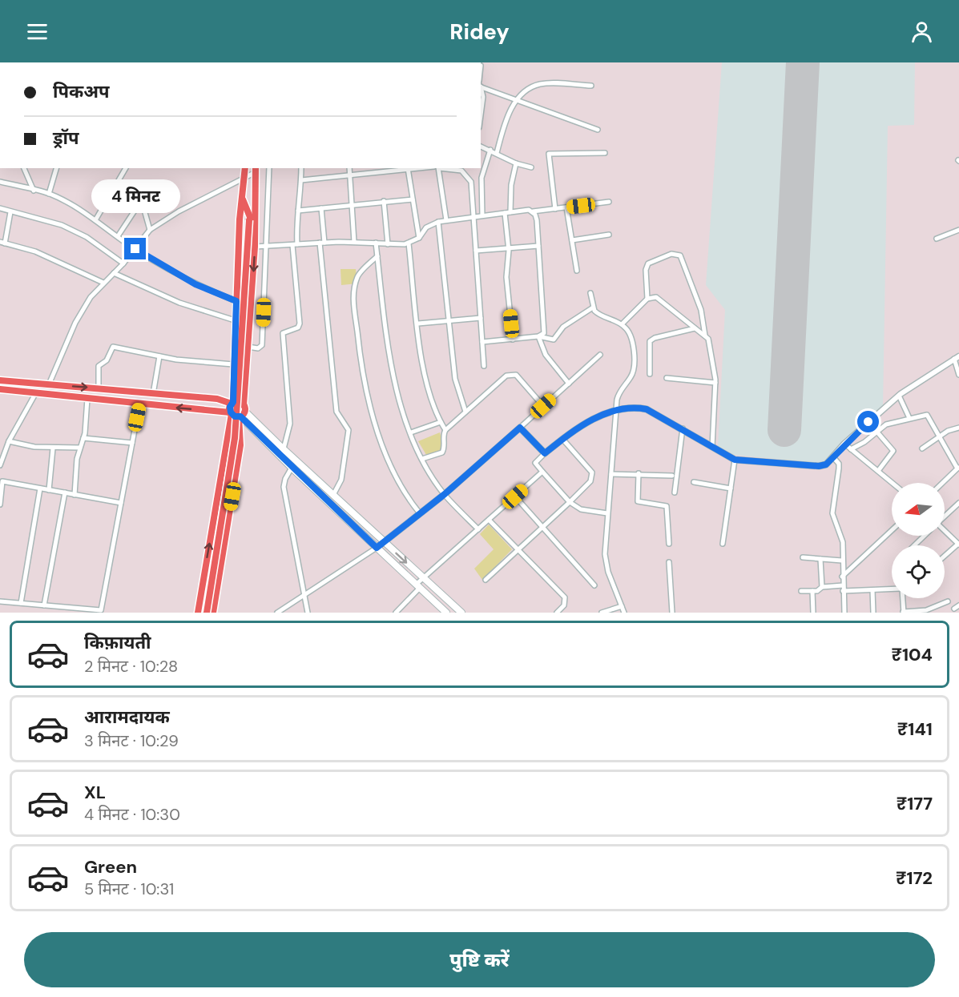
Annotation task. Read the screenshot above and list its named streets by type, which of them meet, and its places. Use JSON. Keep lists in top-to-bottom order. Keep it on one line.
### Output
{"north":"left","page":{"header":"Ridey","banner":["पिकअप","ड्रॉप"],"bubble":"4 मिनट","list":[{"name":"किफ़ायती","note":"2 मिनट · 10:28","value":"₹104"},{"name":"आरामदायक","note":"3 मिनट · 10:29","value":"₹141"},{"name":"XL","note":"4 मिनट · 10:30","value":"₹177"},{"name":"Green","note":"5 मिनट · 10:31","value":"₹172"}],"buttons":"पुष्टि करें"}}
